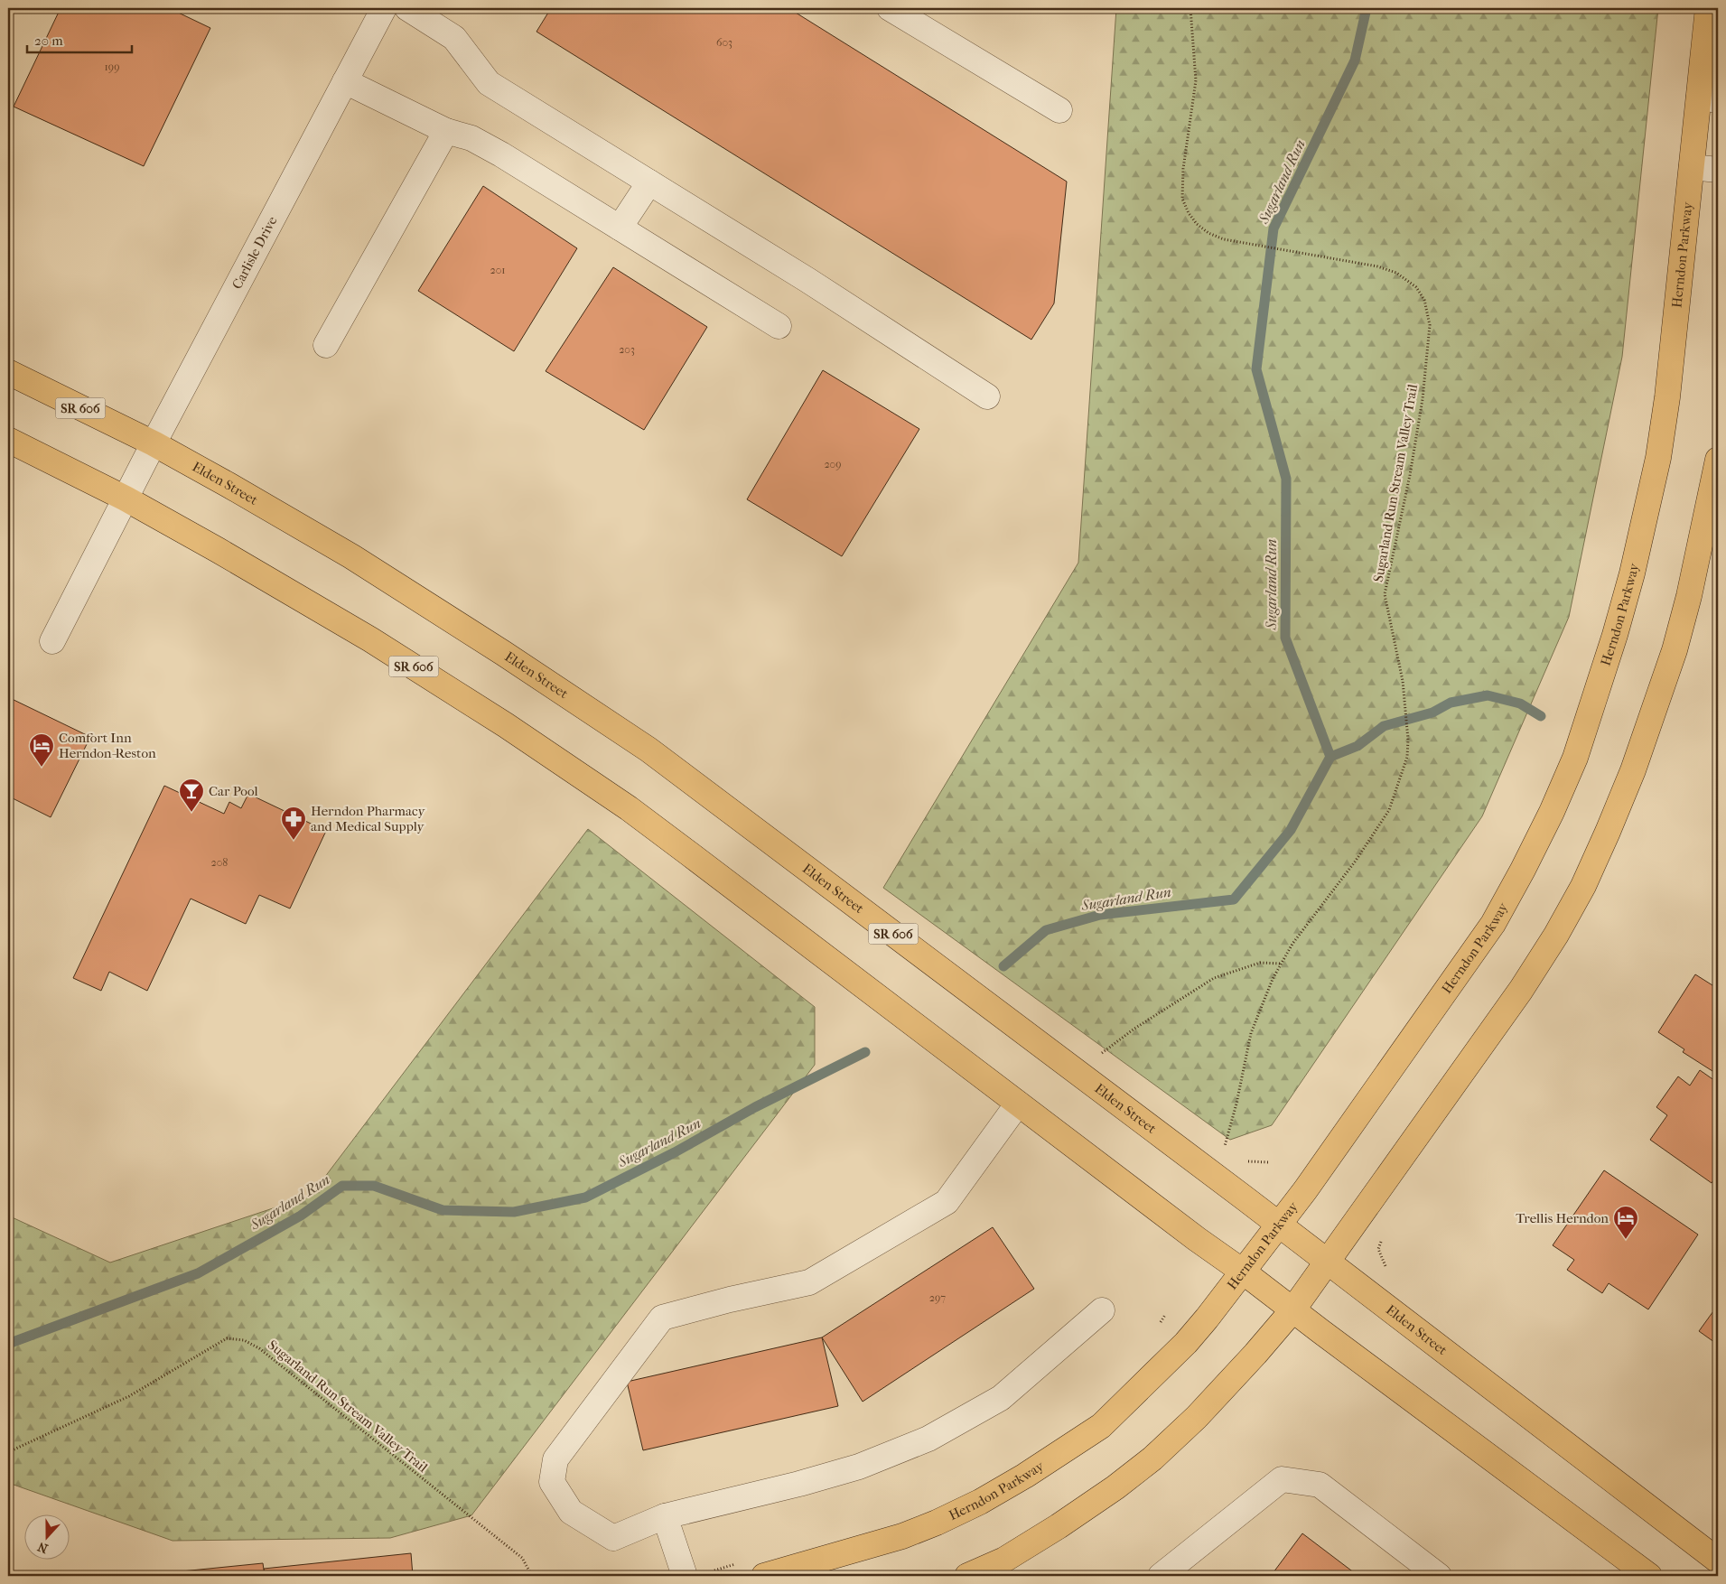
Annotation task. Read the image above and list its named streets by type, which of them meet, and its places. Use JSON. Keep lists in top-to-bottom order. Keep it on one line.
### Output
{"streets":{"main road":["Herndon Parkway","SR 606","Elden Street"],"street":["Carlisle Drive"],"path":["Sugarland Run Stream Valley Trail"]},"crossings":[["Carlisle Drive","SR 606"],["Carlisle Drive","Elden Street"],["Herndon Parkway","SR 606"],["Herndon Parkway","Elden Street"]],"water":["Sugarland Run"],"places":{"hotel":["Comfort Inn Herndon-Reston","Trellis Herndon"],"bar":["Car Pool"],"pharmacy":["Herndon Pharmacy and Medical Supply"]},"house_numbers":["603","199","201","203","209","208","297"],"scale_bar":"20 m","north":"bottom"}
